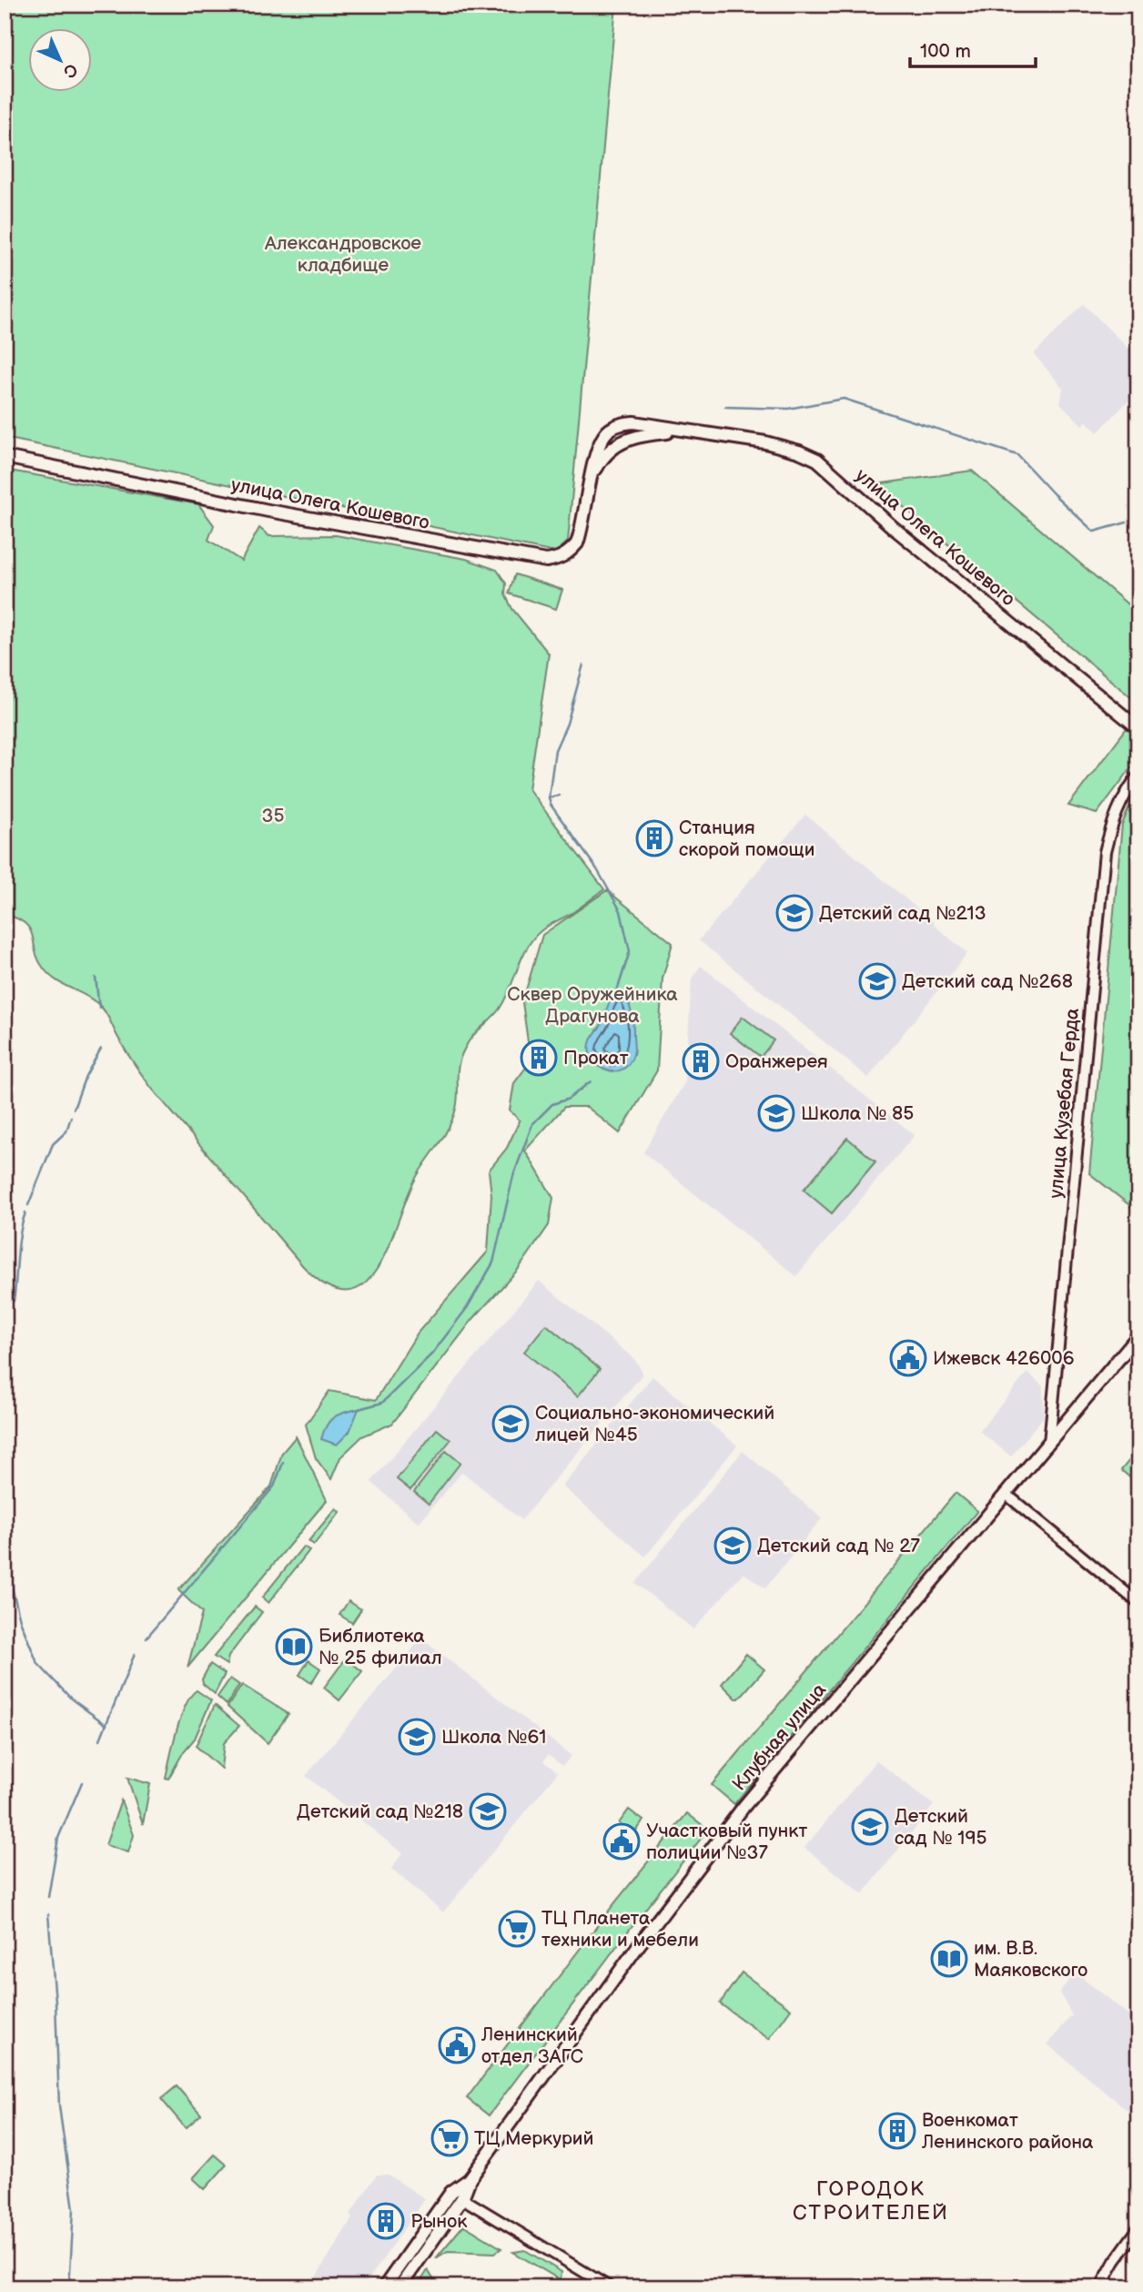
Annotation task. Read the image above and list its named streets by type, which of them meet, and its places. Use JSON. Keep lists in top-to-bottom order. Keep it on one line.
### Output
{"streets":{"main road":["улица Олега Кошевого","Клубная улица"],"street":["улица Кузебая Герда"]},"crossings":[["улица Кузебая Герда","Клубная улица"]],"districts":["ГОРОДОК СТРОИТЕЛЕЙ"],"parks":["Александровское кладбище","35","Сквер Оружейника Драгунова"],"places":{"building":["Станция скорой помощи","Прокат","Оранжерея","Военкомат Ленинского района","Рынок"],"school or university":["Детский сад №213","Детский сад №268","Школа № 85","Социально-экономический лицей №45","Детский сад № 27","Школа №61","Детский сад №218","Детский сад № 195"],"public building":["Ижевск 426006","Участковый пункт полиции №37","Ленинский отдел ЗАГС"],"library":["Библиотека № 25 филиал","им. В.В. Маяковского"],"supermarket":["ТЦ Планета техники и мебели","ТЦ Меркурий"]},"scale_bar":"100 m","north":"bottom right"}
